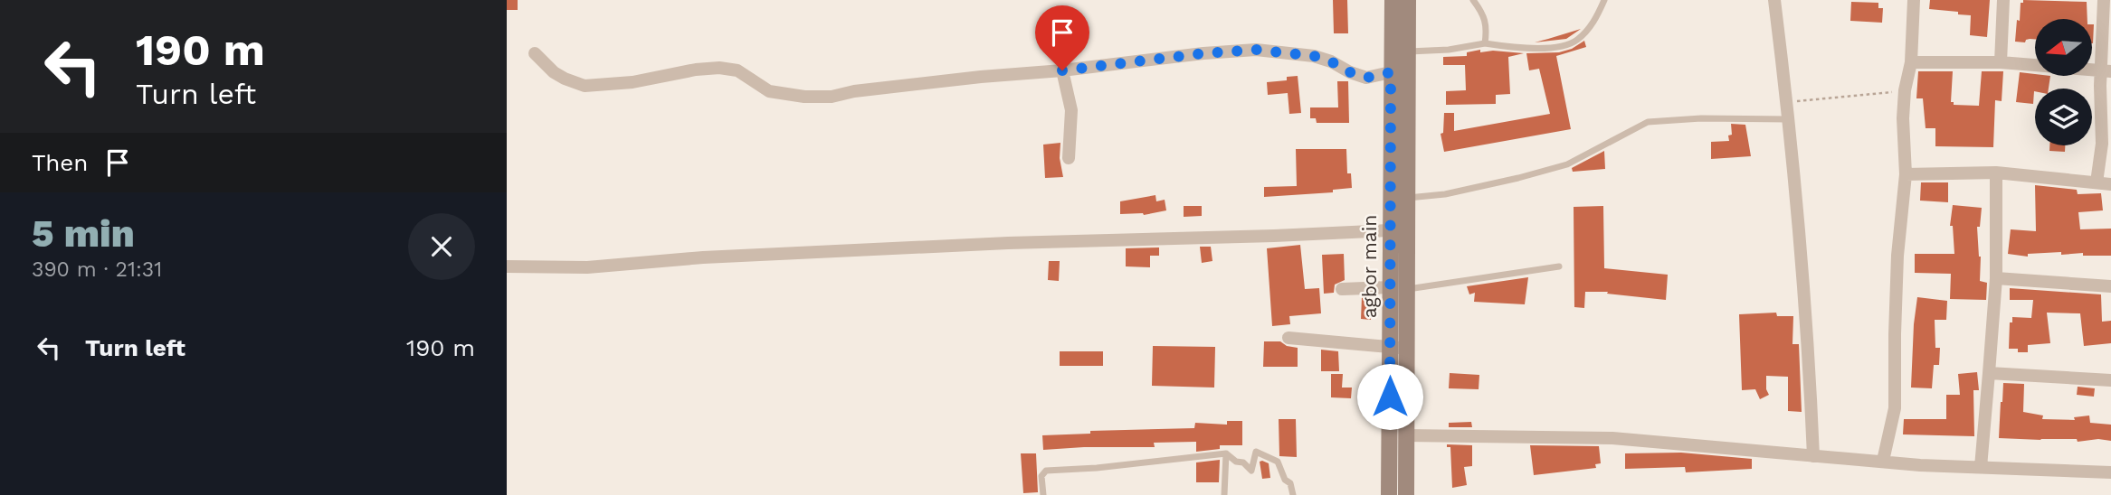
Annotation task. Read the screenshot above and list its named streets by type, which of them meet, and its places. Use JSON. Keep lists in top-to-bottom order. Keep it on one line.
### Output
{"streets":{"main road":["agbor main"]},"north":"left","page":{"turn":["190 m","Turn left"],"then":"Then","heading":["5 min","390 m · 21:31"],"list":[{"name":"Turn left","value":"190 m"}]}}
